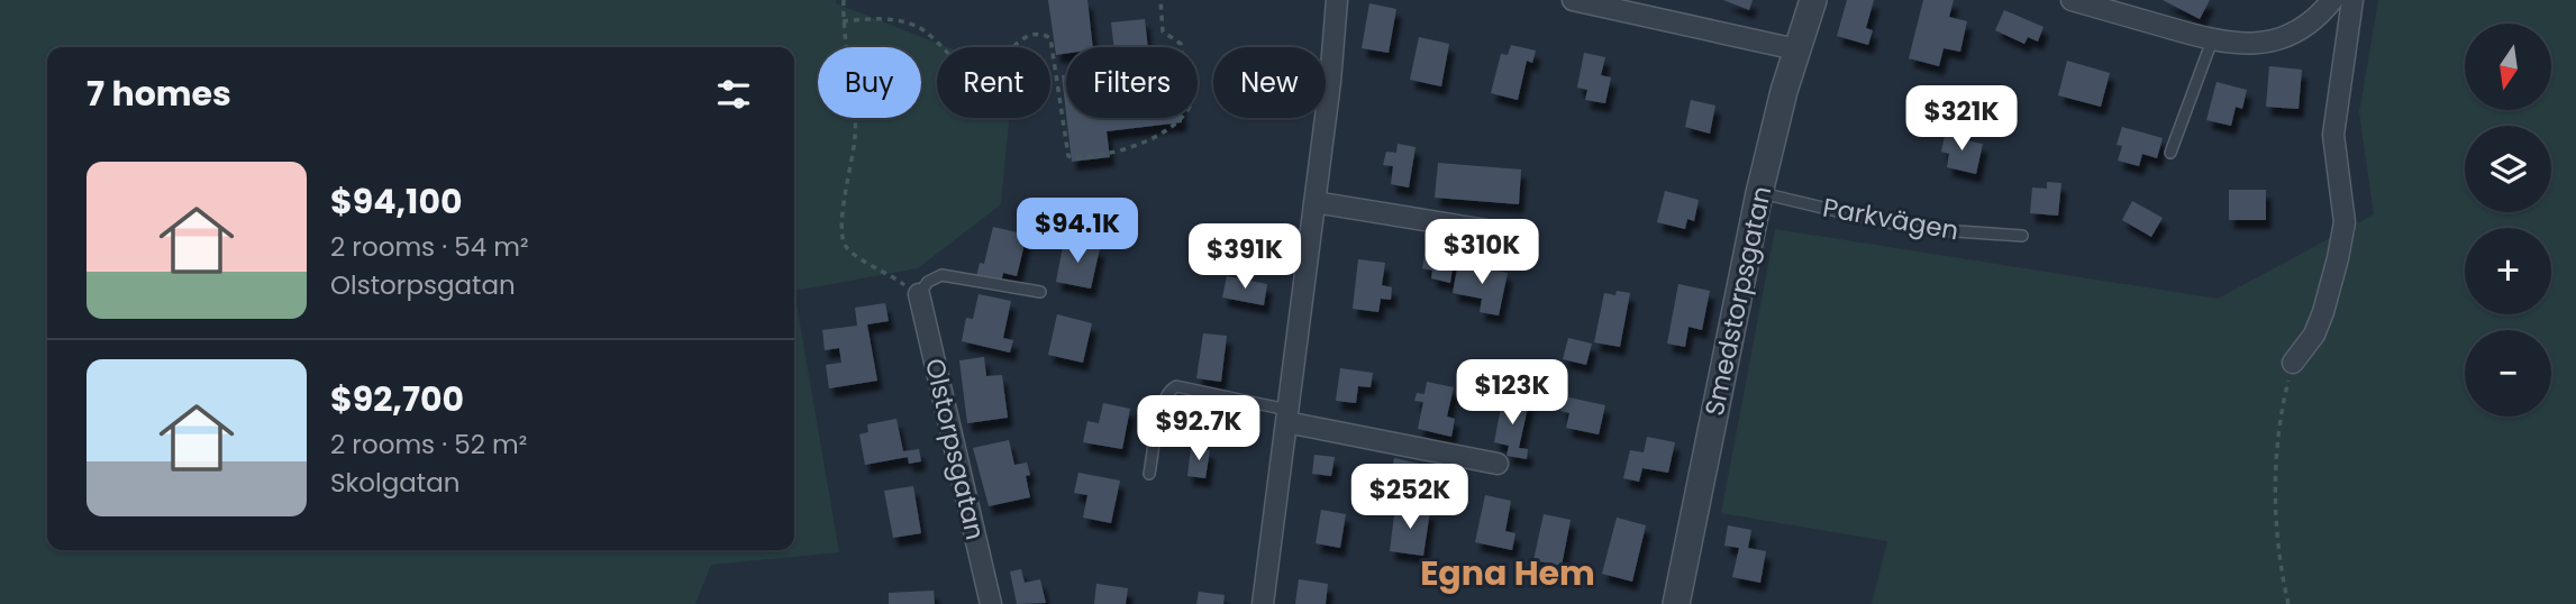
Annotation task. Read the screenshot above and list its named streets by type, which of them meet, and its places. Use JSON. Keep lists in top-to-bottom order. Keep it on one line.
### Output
{"streets":{"street":["Smedstorpsgatan","Olstorpsgatan"],"lane":["Parkvägen"]},"crossings":[["Parkvägen","Smedstorpsgatan"]],"districts":["Egna Hem"],"north":"bottom","page":{"map_buttons":["+","−"],"chip":["Buy","Rent","Filters","New"],"heading":"7 homes","price":["$321K","$94.1K","$310K","$391K","$123K","$92.7K","$252K"],"list":[{"name":"$94,100","note":"2 rooms · 54 m² · Olstorpsgatan"},{"name":"$92,700","note":"2 rooms · 52 m² · Skolgatan"}]}}
